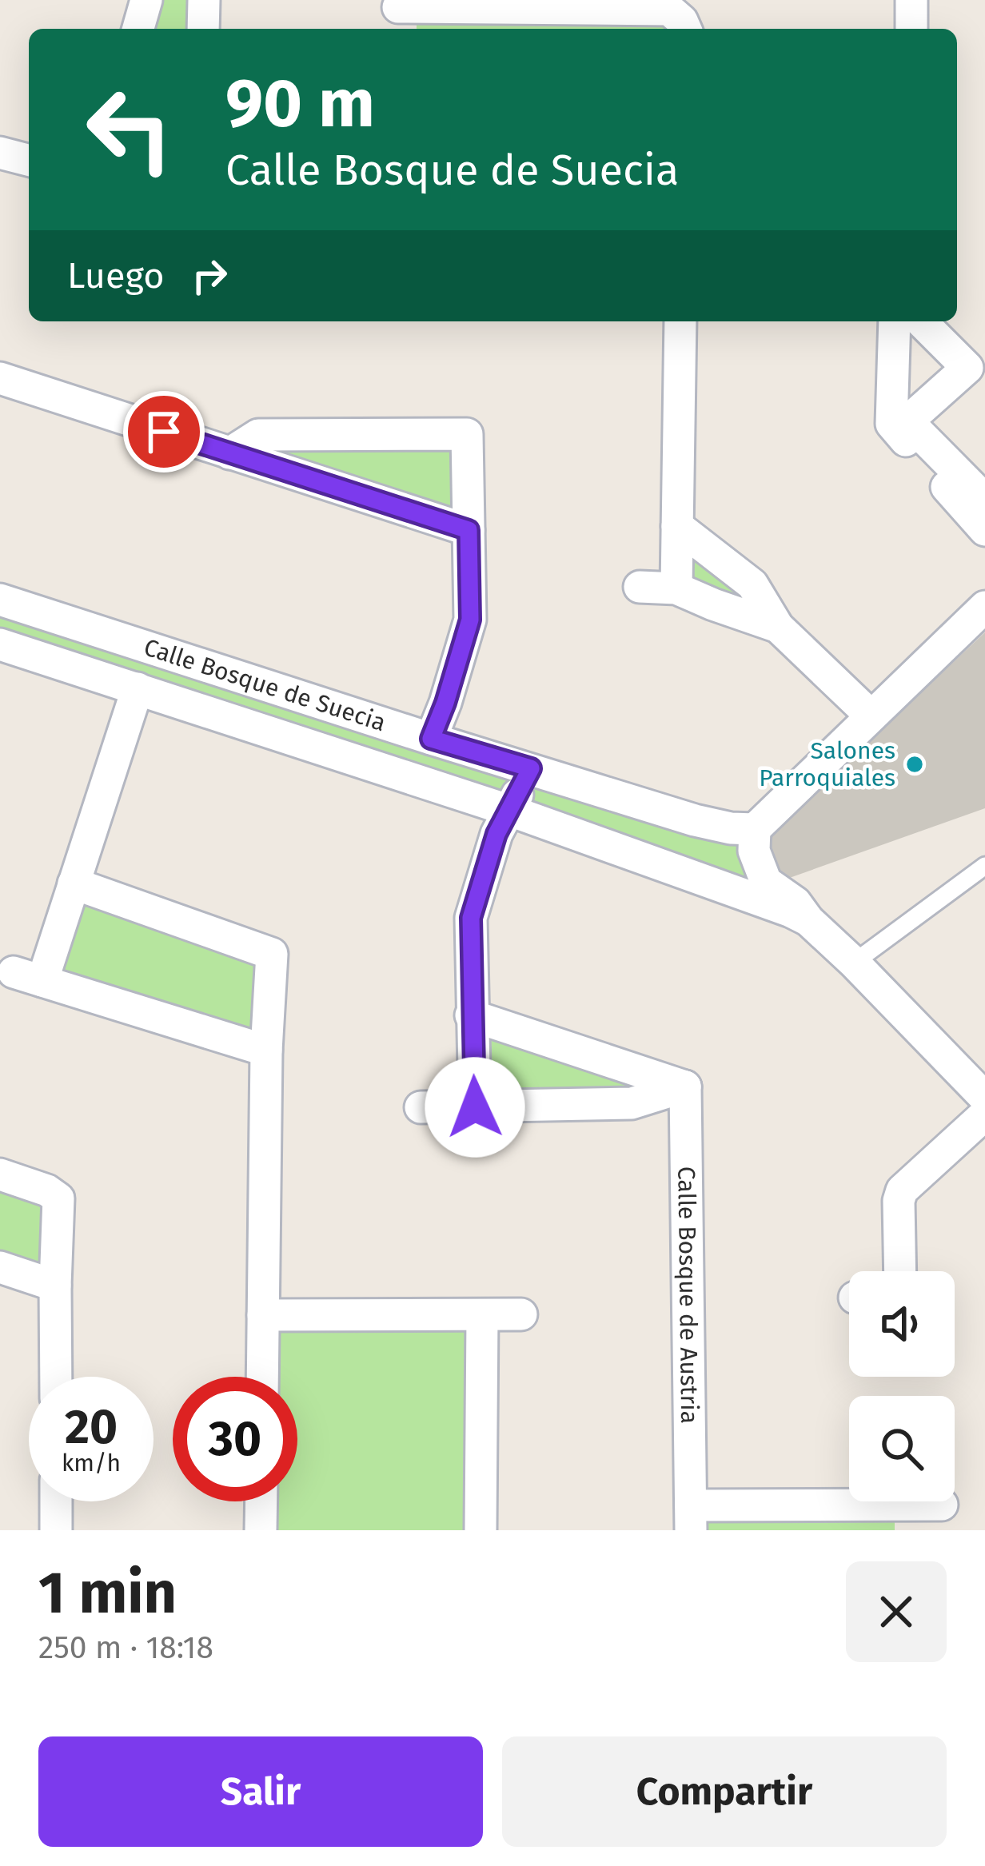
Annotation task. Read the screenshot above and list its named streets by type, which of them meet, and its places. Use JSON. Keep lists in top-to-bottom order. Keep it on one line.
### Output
{"streets":{"street":["Calle Bosque de Suecia","Calle Bosque de Austria"]},"places":["Salones Parroquiales"],"page":{"turn":["90 m","Calle Bosque de Suecia"],"then":"Luego","speed":"20 km/h","limit":"30","heading":["1 min","250 m · 18:18"],"buttons":["Salir","Compartir"]}}
